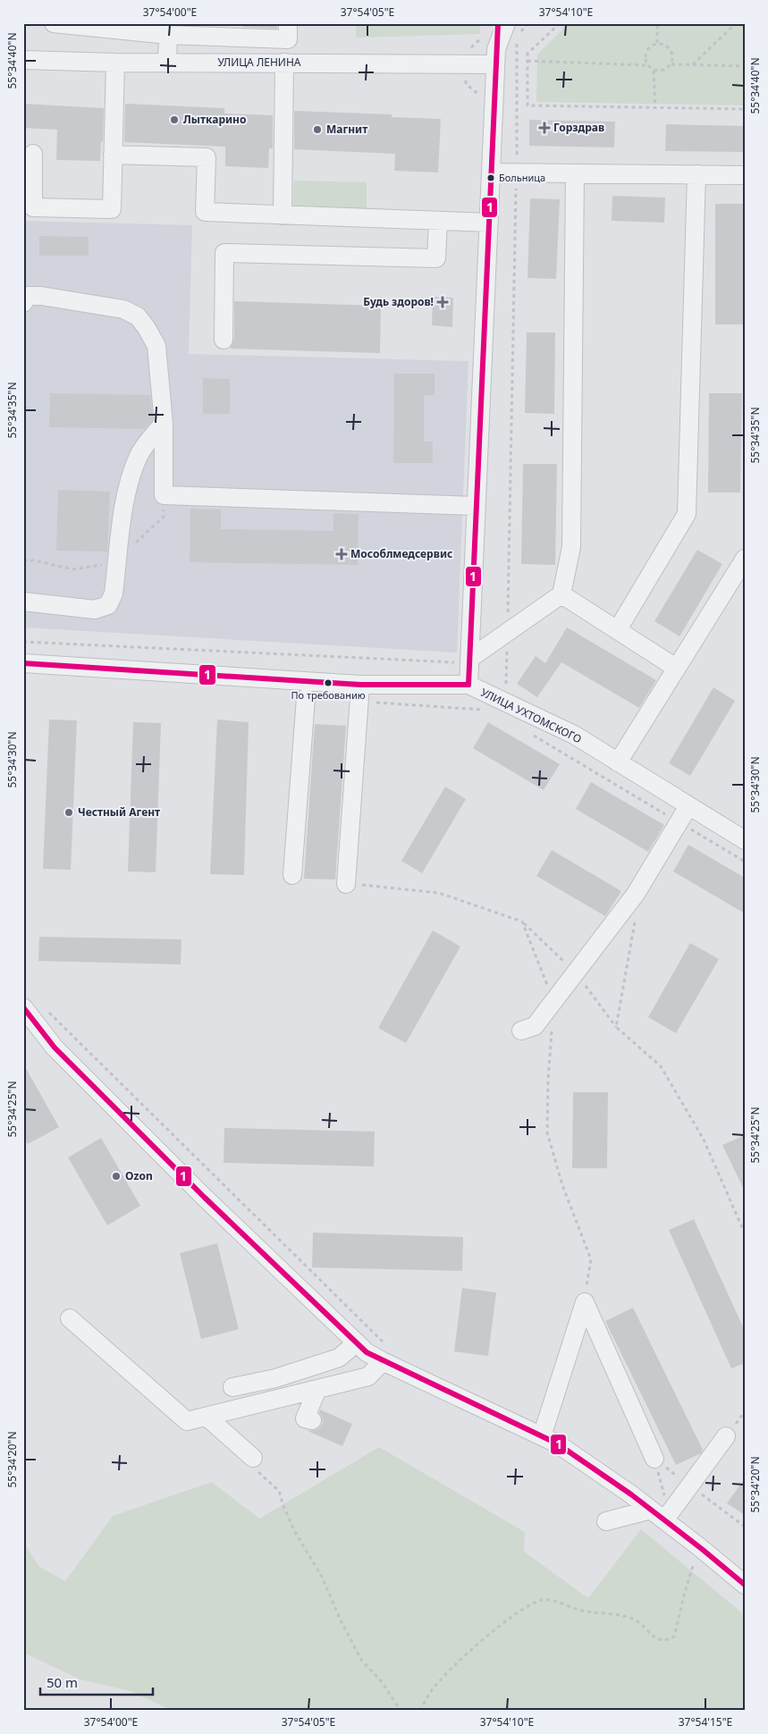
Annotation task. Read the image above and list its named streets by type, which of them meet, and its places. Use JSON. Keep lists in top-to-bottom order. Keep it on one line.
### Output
{"streets":{"street":["УЛИЦА ЛЕНИНА","УЛИЦА УХТОМСКОГО"]},"places":{"other":["Лыткарино","Магнит","Больница","По требованию","Честный Агент","Ozon"],"health":["Горздрав","Будь здоров!","Мособлмедсервис"]},"lines":["transit line 1"],"scale_bar":"50 m","coordinates":["37°54'00\"E","37°54'05\"E","37°54'10\"E","55°34'40\"N","55°34'35\"N","55°34'30\"N","55°34'25\"N","55°34'20\"N","37°54'15\"E"]}
